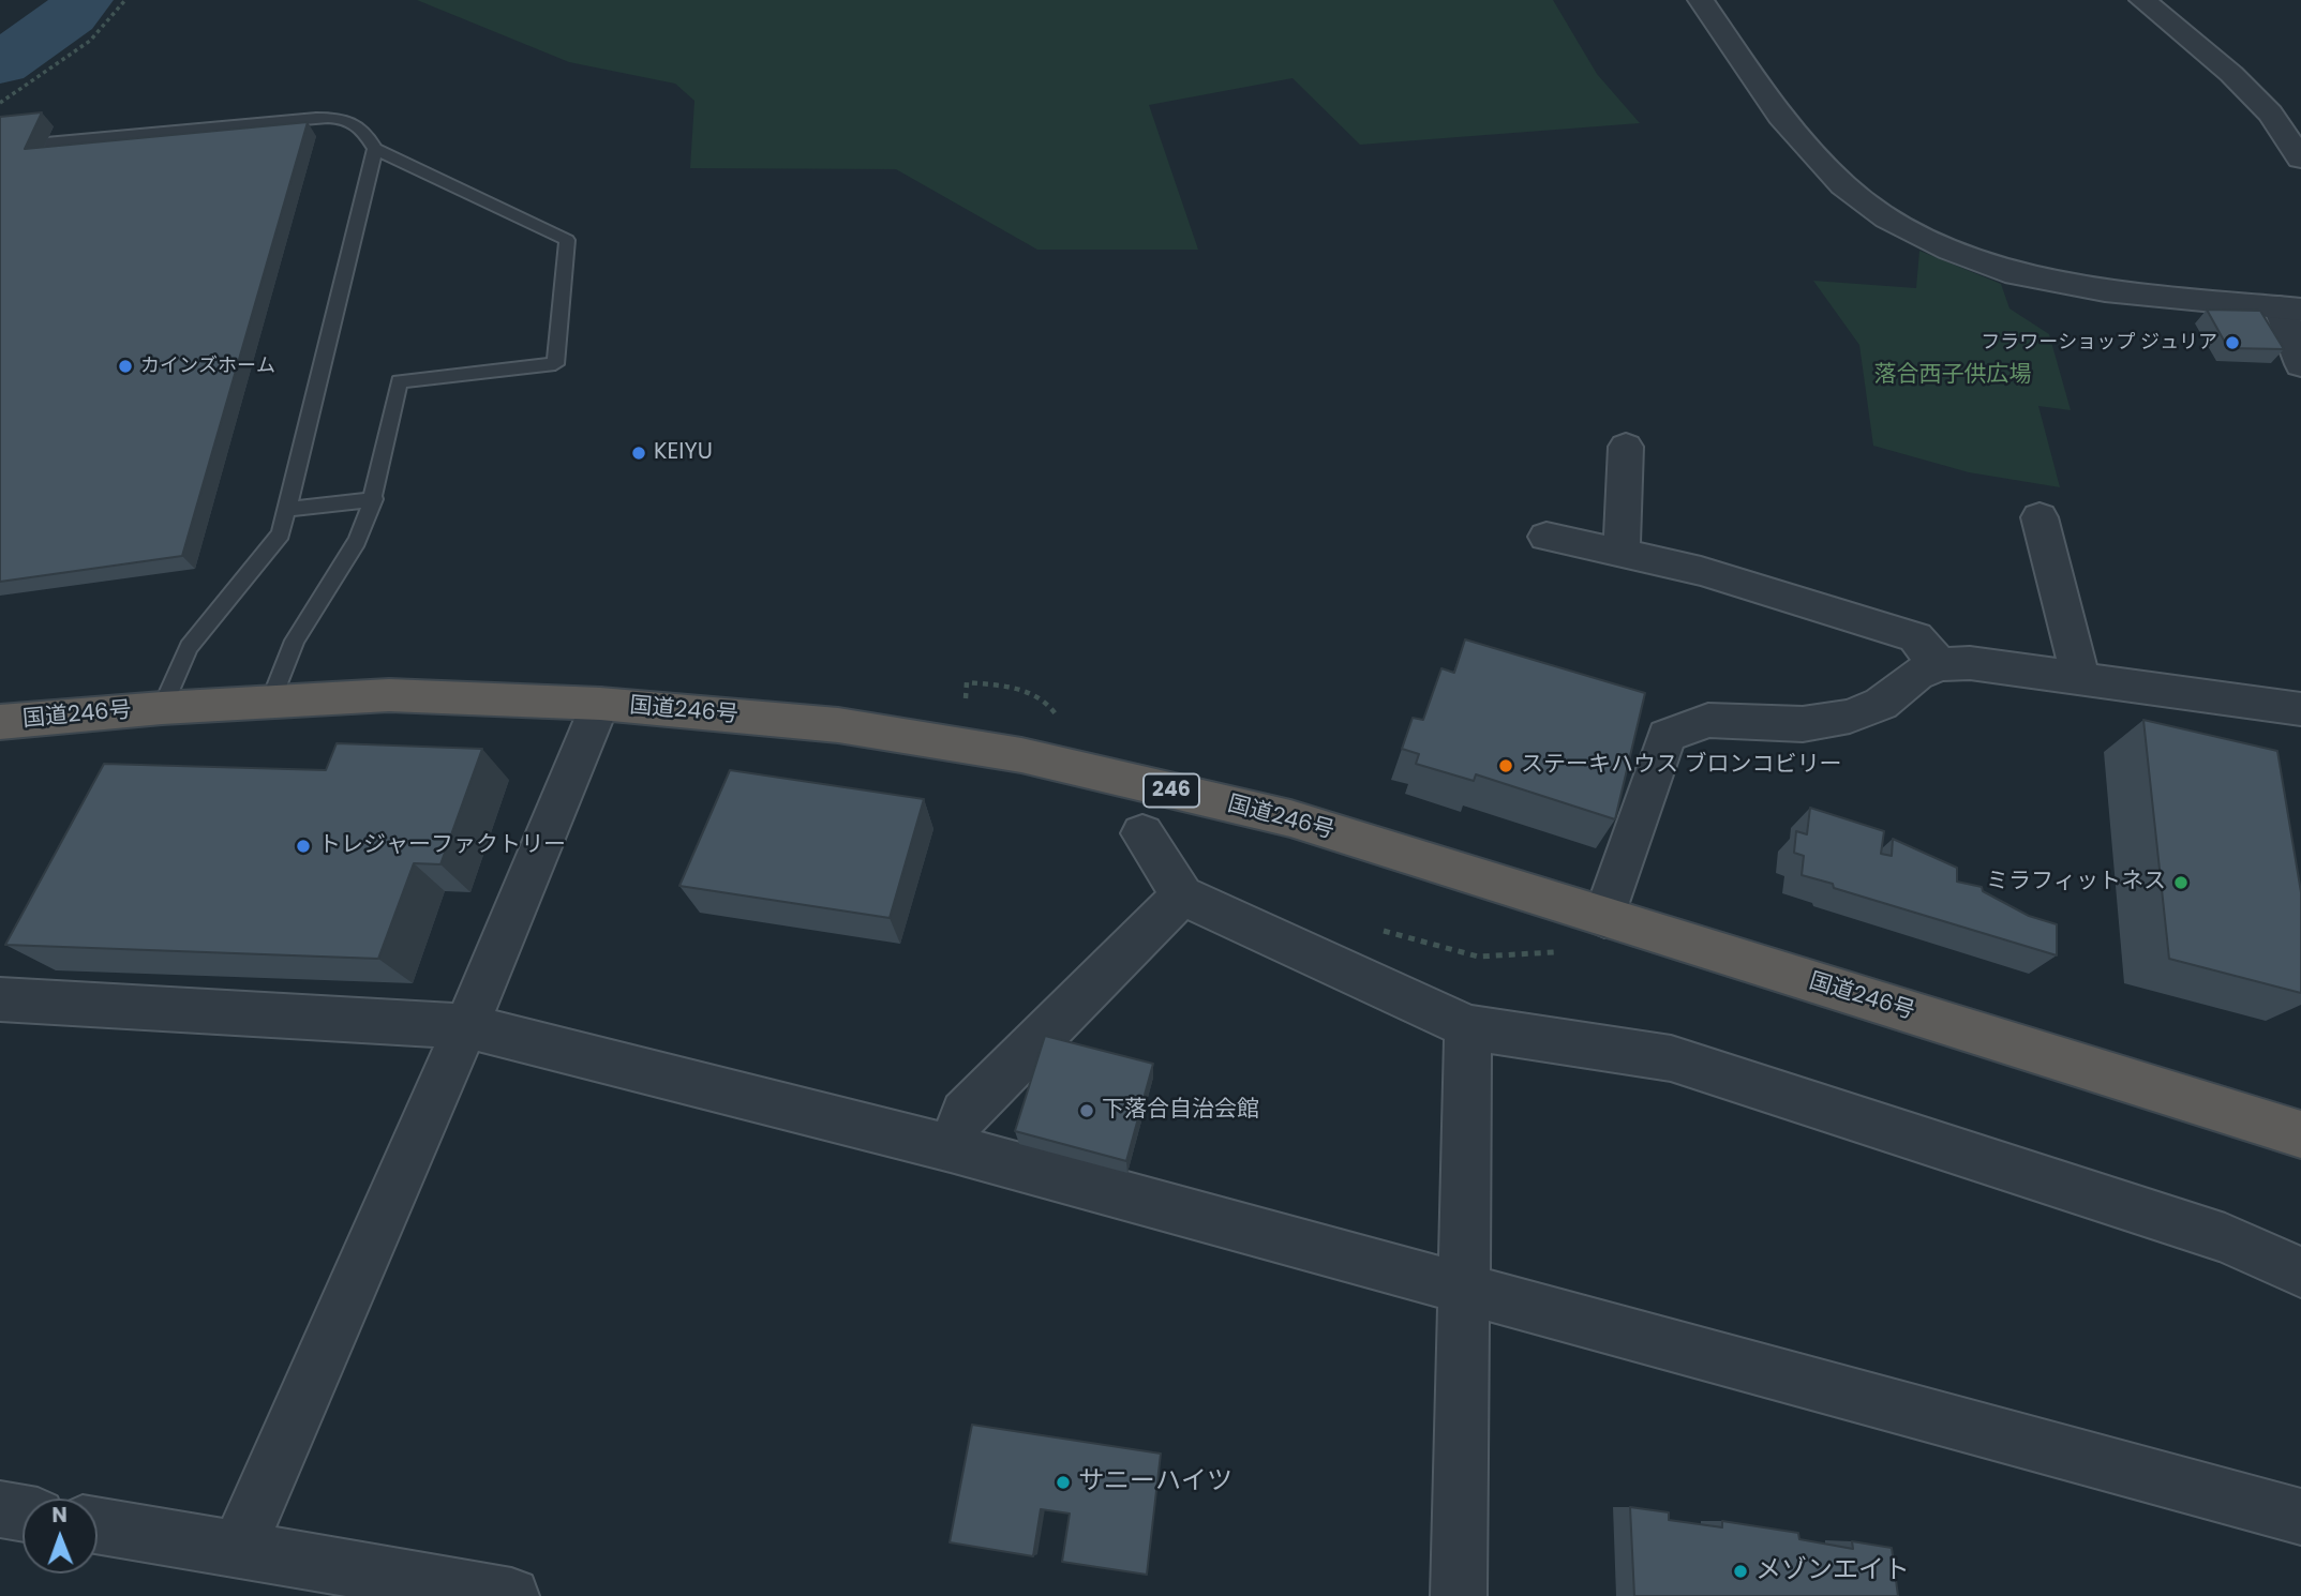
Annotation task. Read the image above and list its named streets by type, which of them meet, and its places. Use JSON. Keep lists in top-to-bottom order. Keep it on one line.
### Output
{"streets":{"highway":["国道246号","246"]},"parks":["落合西子供広場"],"places":["フラワーショップ ジュリア","カインズホーム","KEIYU","ステーキハウス ブロンコビリー","トレジャーファクトリー","ミラフィットネス","下落合自治会館","サニーハイツ","メゾンエイト"],"north":"top"}
